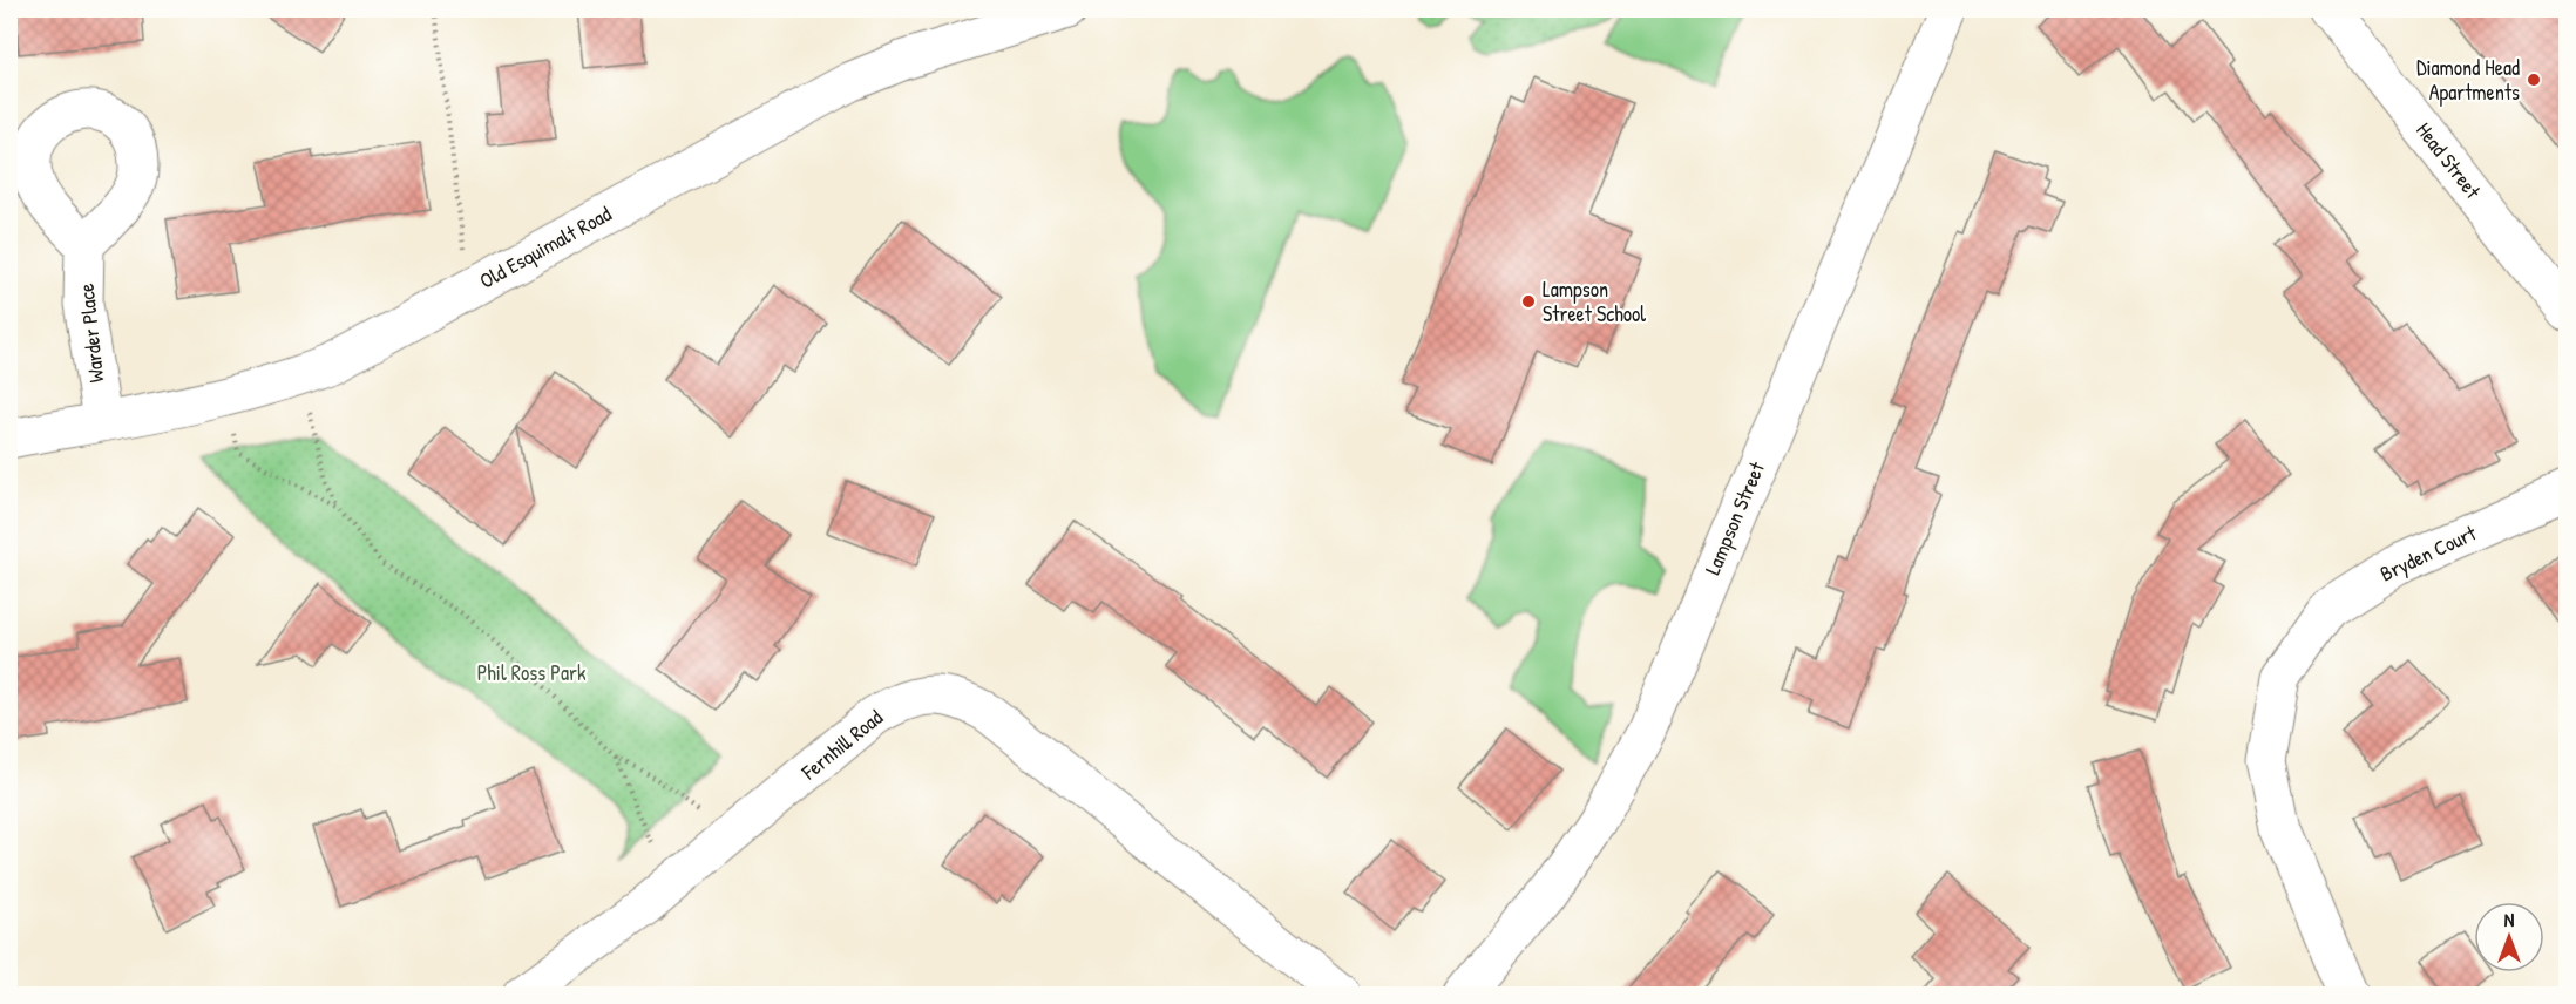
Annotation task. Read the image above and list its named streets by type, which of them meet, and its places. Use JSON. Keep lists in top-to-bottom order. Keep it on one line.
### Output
{"streets":{"street":["Head Street","Old Esquimalt Road","Warder Place","Lampson Street","Bryden Court","Fernhill Road"]},"crossings":[["Old Esquimalt Road","Warder Place"]],"parks":["Phil Ross Park"],"places":["Diamond Head Apartments","Lampson Street School"],"north":"top"}
